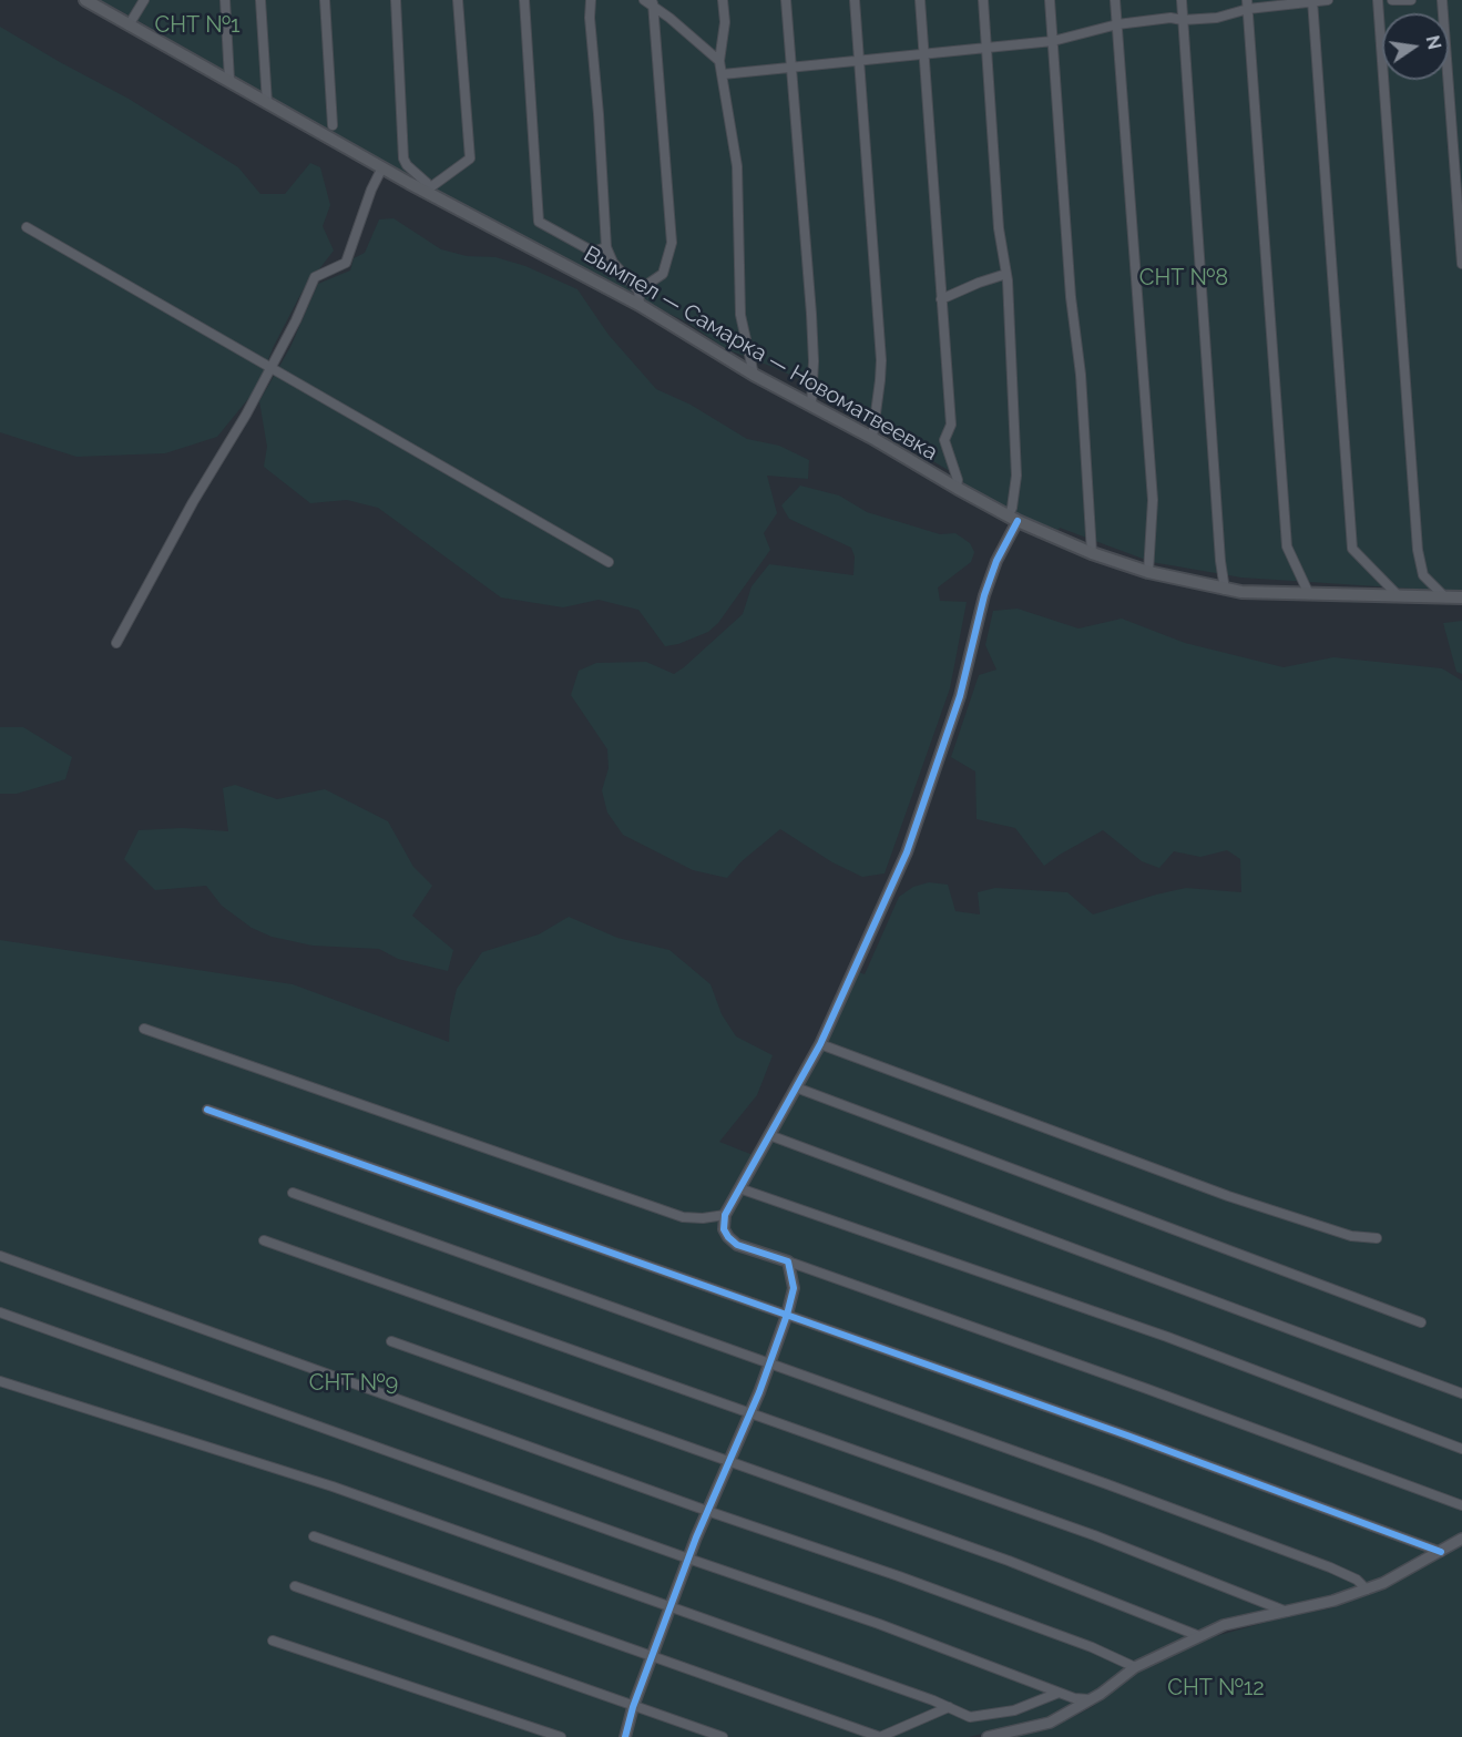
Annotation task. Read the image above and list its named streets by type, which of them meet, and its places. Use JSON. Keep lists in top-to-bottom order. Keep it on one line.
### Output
{"streets":{"main road":["Вымпел — Самарка — Новоматвеевка"]},"parks":["СНТ №1","СНТ №8","СНТ №9","СНТ №12"],"north":"right"}
